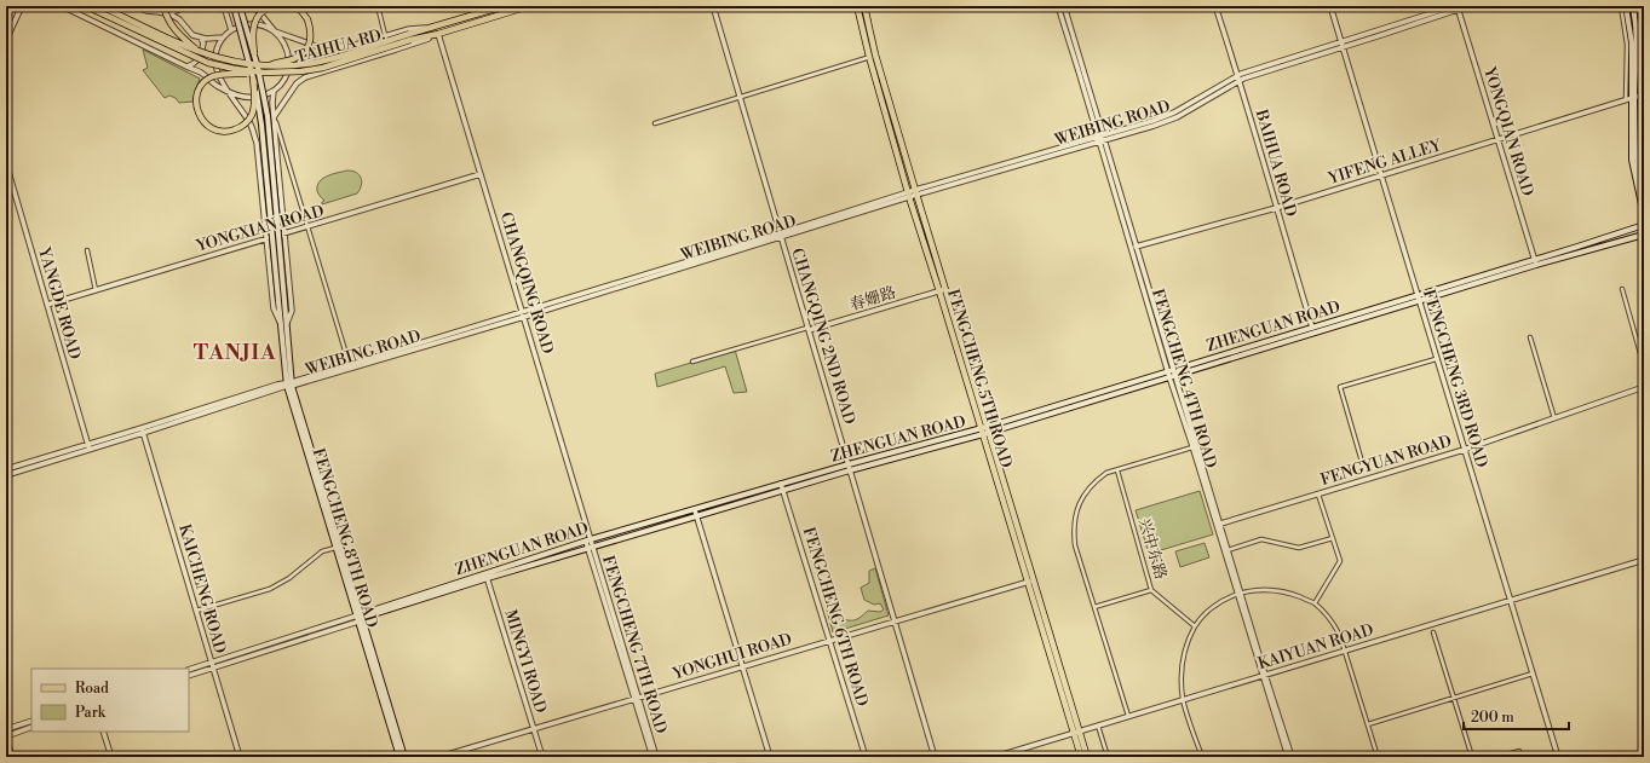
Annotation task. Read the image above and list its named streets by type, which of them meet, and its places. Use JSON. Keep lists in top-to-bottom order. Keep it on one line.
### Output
{"streets":{"main road":["TAIHUA RD.","ZHENGUAN ROAD","FENGCHENG 5TH ROAD","FENGCHENG 8TH ROAD"],"street":["WEIBING ROAD","YONGQIAN ROAD","YIFENG ALLEY","BAIHUA ROAD","YONGXIAN ROAD","CHANGQING ROAD","春姗路","YANGDE ROAD","CHANGQING 2ND ROAD","FENGCHENG 4TH ROAD","FENGCHENG 3RD ROAD","FENGYUAN ROAD","兴中东路","KAICHENG ROAD","FENGCHENG 6TH ROAD","FENGCHENG 7TH ROAD","KAIYUAN ROAD","YONGHUI ROAD","MINGYI ROAD"]},"crossings":[["WEIBING ROAD","YONGQIAN ROAD"],["WEIBING ROAD","BAIHUA ROAD"],["WEIBING ROAD","CHANGQING ROAD"],["WEIBING ROAD","YANGDE ROAD"],["WEIBING ROAD","CHANGQING 2ND ROAD"],["WEIBING ROAD","FENGCHENG 5TH ROAD"],["WEIBING ROAD","FENGCHENG 4TH ROAD"],["WEIBING ROAD","FENGCHENG 3RD ROAD"],["WEIBING ROAD","FENGCHENG 8TH ROAD"],["WEIBING ROAD","KAICHENG ROAD"],["YONGQIAN ROAD","YIFENG ALLEY"],["YONGQIAN ROAD","ZHENGUAN ROAD"],["YIFENG ALLEY","BAIHUA ROAD"],["YIFENG ALLEY","FENGCHENG 4TH ROAD"],["YIFENG ALLEY","FENGCHENG 3RD ROAD"],["BAIHUA ROAD","ZHENGUAN ROAD"],["YONGXIAN ROAD","CHANGQING ROAD"],["YONGXIAN ROAD","YANGDE ROAD"],["YONGXIAN ROAD","FENGCHENG 8TH ROAD"],["CHANGQING ROAD","ZHENGUAN ROAD"],["CHANGQING ROAD","FENGCHENG 7TH ROAD"],["春姗路","CHANGQING 2ND ROAD"],["春姗路","FENGCHENG 5TH ROAD"],["ZHENGUAN ROAD","CHANGQING 2ND ROAD"],["ZHENGUAN ROAD","FENGCHENG 5TH ROAD"],["ZHENGUAN ROAD","FENGCHENG 4TH ROAD"],["ZHENGUAN ROAD","FENGCHENG 3RD ROAD"],["ZHENGUAN ROAD","FENGCHENG 8TH ROAD"],["ZHENGUAN ROAD","KAICHENG ROAD"],["ZHENGUAN ROAD","FENGCHENG 6TH ROAD"],["ZHENGUAN ROAD","FENGCHENG 7TH ROAD"],["ZHENGUAN ROAD","MINGYI ROAD"],["CHANGQING 2ND ROAD","YONGHUI ROAD"],["FENGCHENG 5TH ROAD","KAIYUAN ROAD"],["FENGCHENG 5TH ROAD","YONGHUI ROAD"],["FENGCHENG 4TH ROAD","FENGYUAN ROAD"],["FENGCHENG 4TH ROAD","KAIYUAN ROAD"],["FENGCHENG 3RD ROAD","FENGYUAN ROAD"],["FENGCHENG 3RD ROAD","KAIYUAN ROAD"],["FENGCHENG 6TH ROAD","YONGHUI ROAD"],["FENGCHENG 7TH ROAD","YONGHUI ROAD"],["YONGHUI ROAD","MINGYI ROAD"]],"districts":["TANJIA"],"legend":["Road","Park"],"scale_bar":"200 m"}
